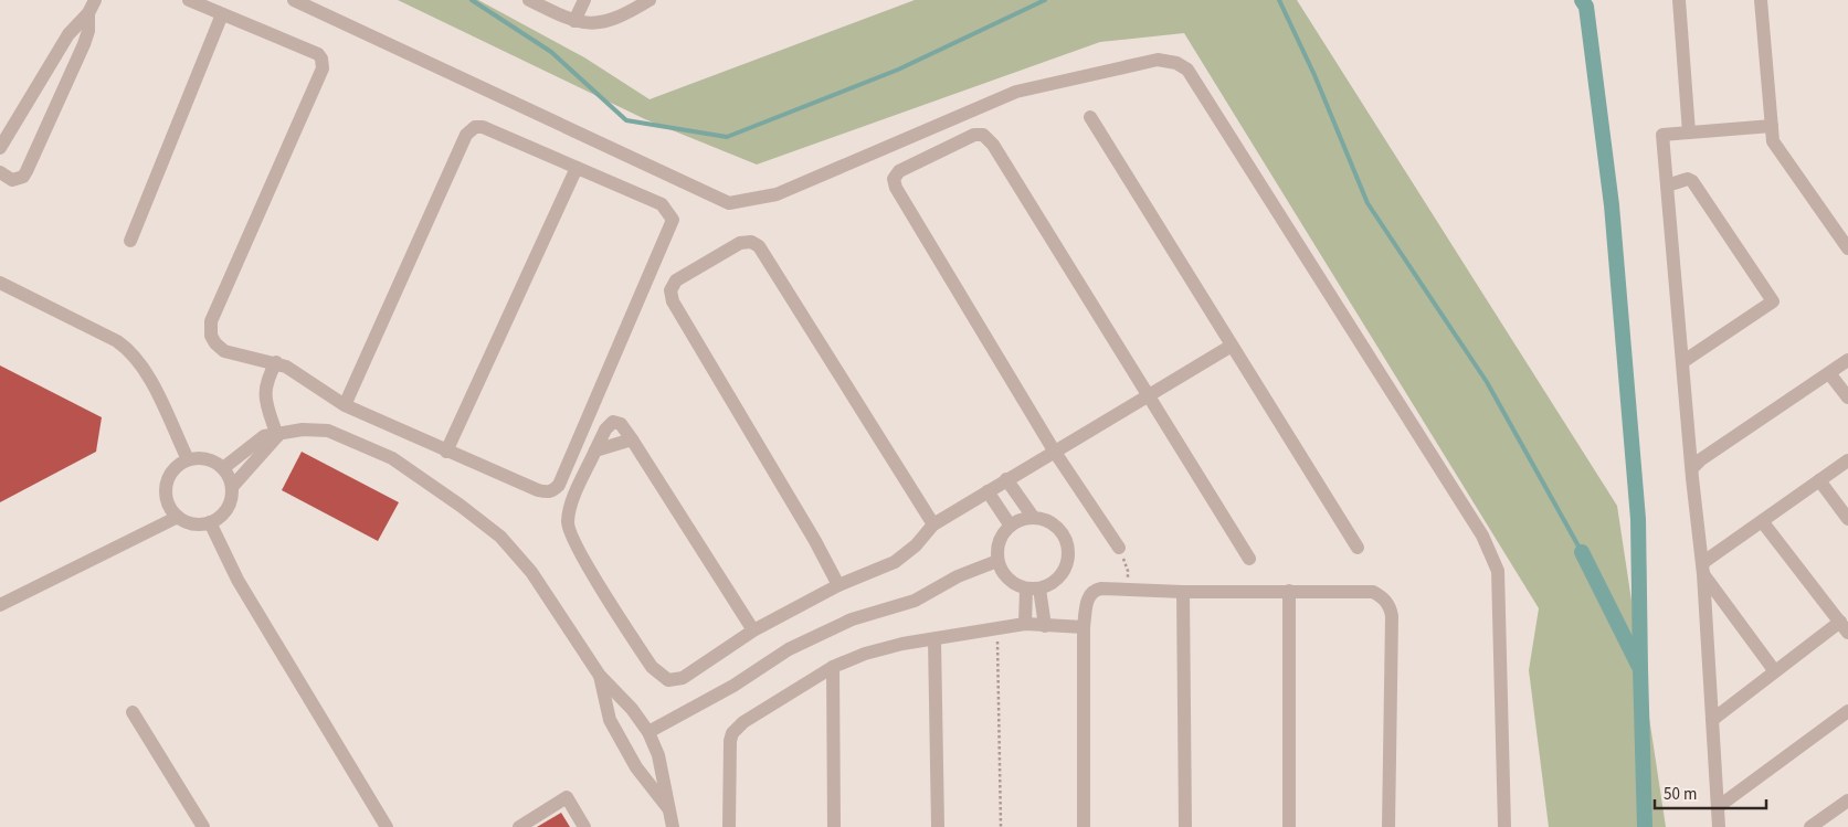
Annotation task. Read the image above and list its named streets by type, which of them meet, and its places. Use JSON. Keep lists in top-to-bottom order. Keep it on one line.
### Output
{"scale_bar":"50 m"}
